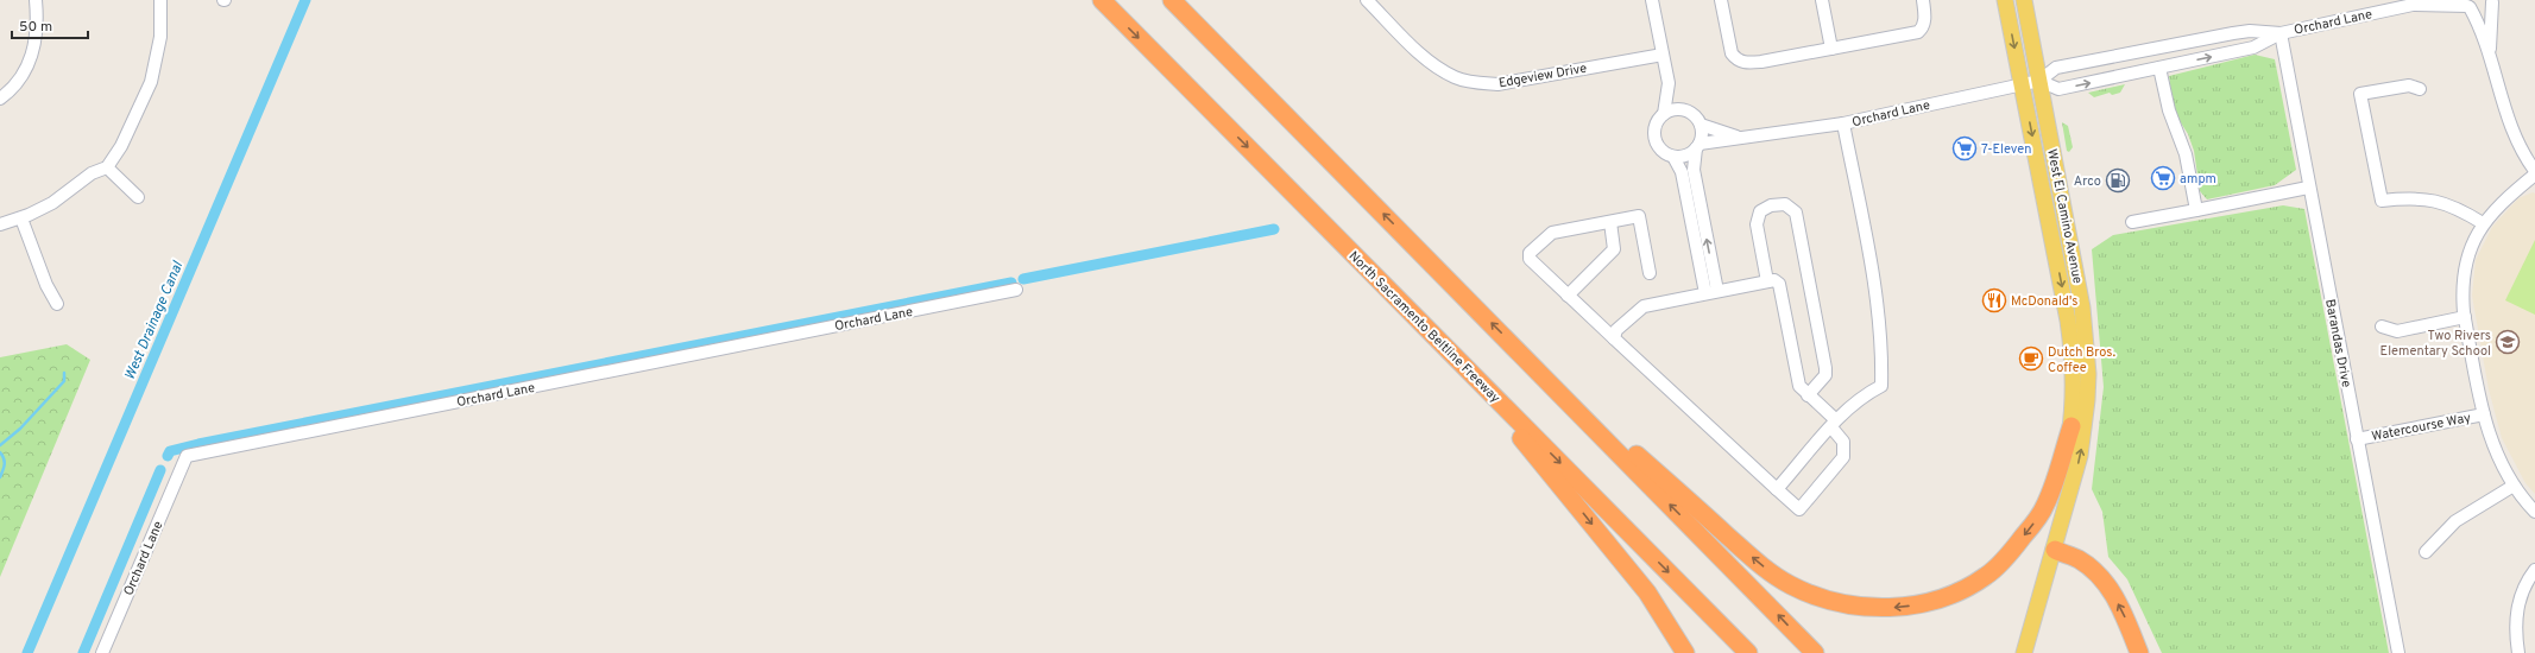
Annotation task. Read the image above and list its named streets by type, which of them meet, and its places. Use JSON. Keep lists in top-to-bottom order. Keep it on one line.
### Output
{"streets":{"highway":["North Sacramento Beltline Freeway"],"main road":["West El Camino Avenue"],"street":["Orchard Lane","Edgeview Drive","Barandas Drive","Watercourse Way"]},"crossings":[["Orchard Lane","West El Camino Avenue"],["Orchard Lane","Barandas Drive"],["Barandas Drive","Watercourse Way"]],"water":["West Drainage Canal"],"places":{"supermarket":["7-Eleven","ampm"],"fuel station":["Arco"],"restaurant":["McDonald's"],"school or university":["Two Rivers Elementary School"],"cafe":["Dutch Bros. Coffee"]},"scale_bar":"50 m"}
